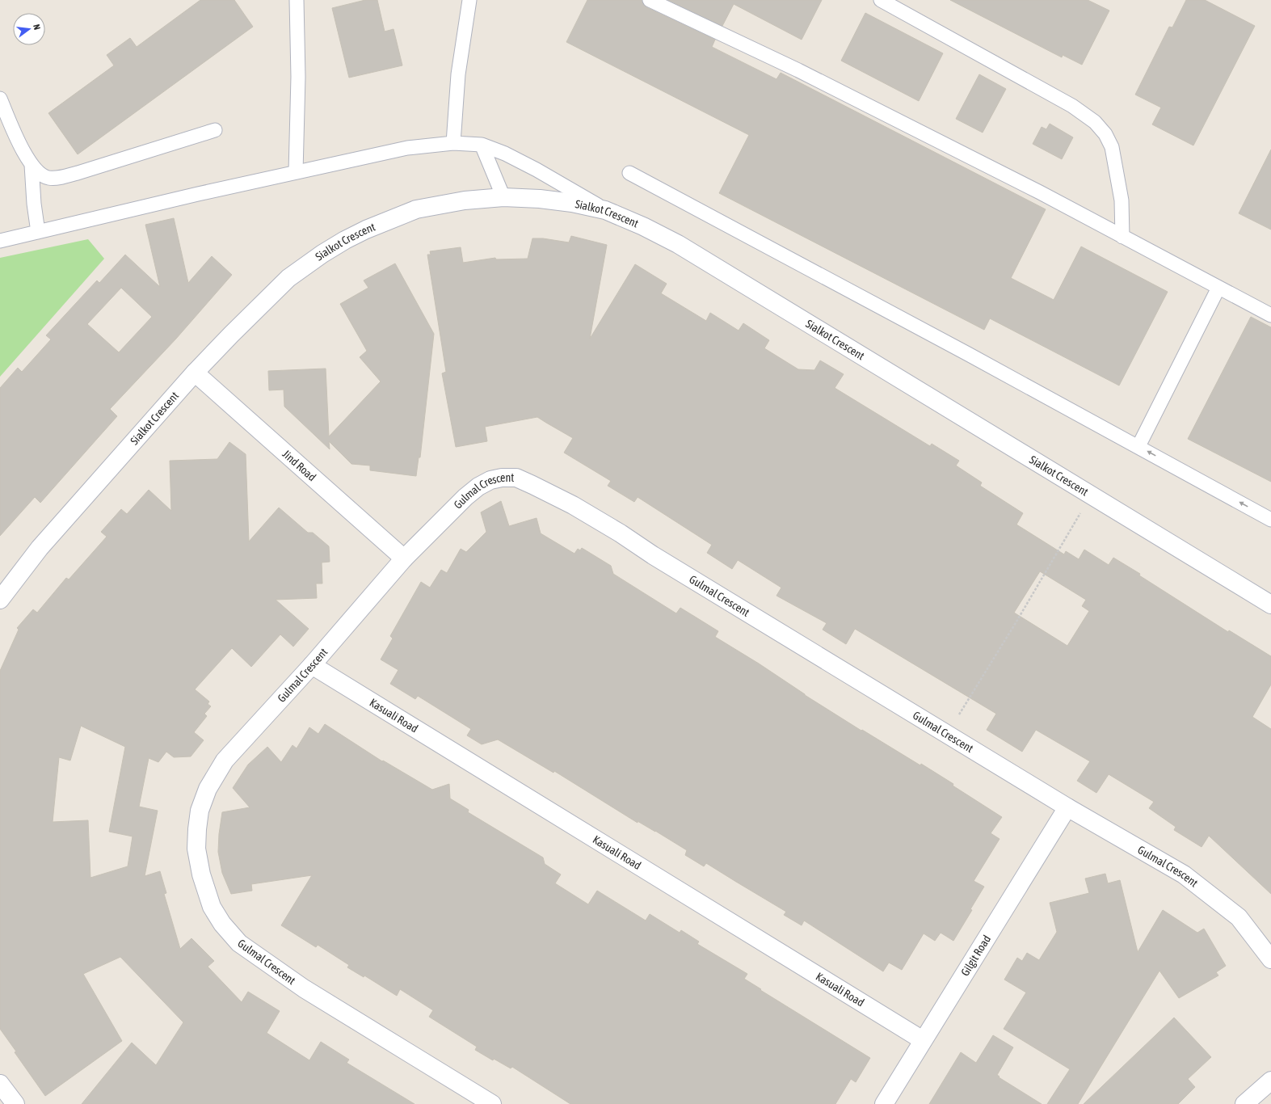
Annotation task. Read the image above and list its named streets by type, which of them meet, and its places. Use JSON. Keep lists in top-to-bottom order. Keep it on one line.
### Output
{"streets":{"street":["Sialkot Crescent","Jind Road","Gulmal Crescent","Kasuali Road","Gilgit Road"]},"crossings":[["Sialkot Crescent","Jind Road"],["Jind Road","Gulmal Crescent"],["Gulmal Crescent","Kasuali Road"],["Gulmal Crescent","Gilgit Road"],["Kasuali Road","Gilgit Road"]],"north":"right"}
